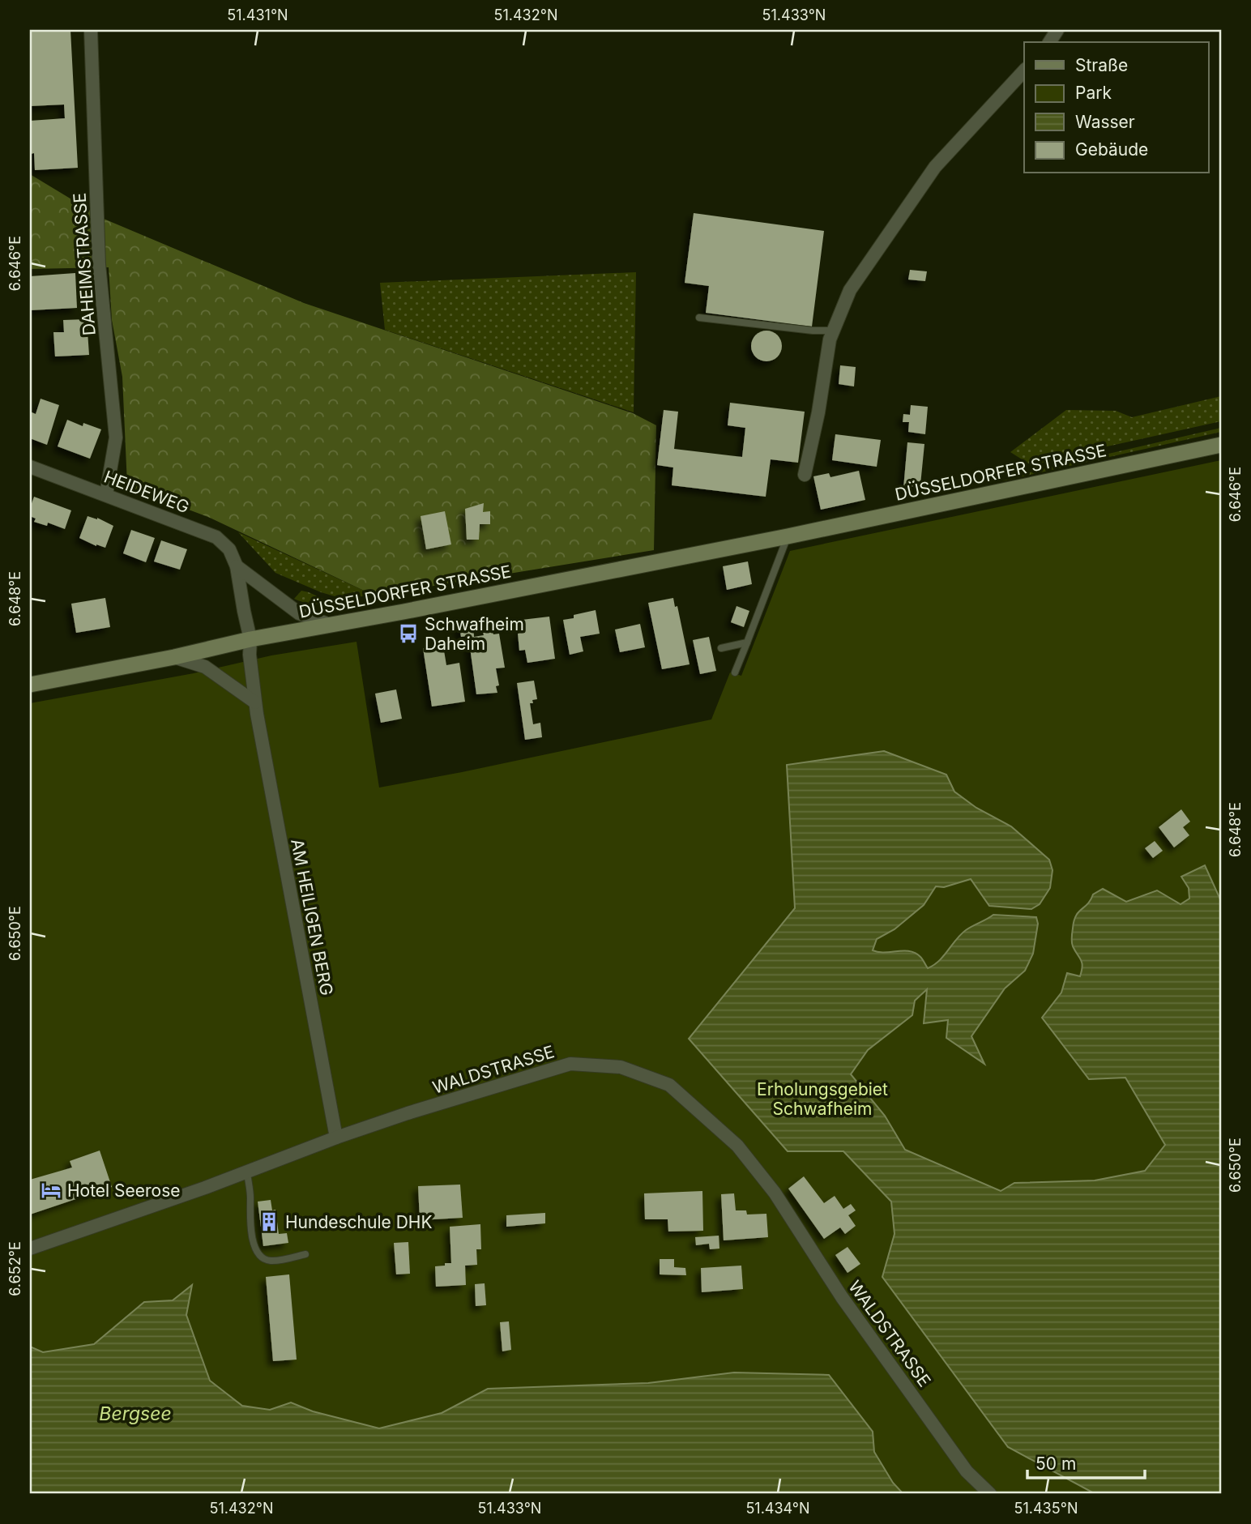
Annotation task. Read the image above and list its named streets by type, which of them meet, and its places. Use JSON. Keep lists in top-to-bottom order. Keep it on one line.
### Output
{"streets":{"main road":["DÜSSELDORFER STRASSE"],"street":["DAHEIMSTRASSE","HEIDEWEG","AM HEILIGEN BERG","WALDSTRASSE"]},"crossings":[["DAHEIMSTRASSE","HEIDEWEG"],["DÜSSELDORFER STRASSE","HEIDEWEG"],["DÜSSELDORFER STRASSE","AM HEILIGEN BERG"],["HEIDEWEG","AM HEILIGEN BERG"],["AM HEILIGEN BERG","WALDSTRASSE"]],"water":["Bergsee"],"parks":["Erholungsgebiet Schwafheim"],"places":{"bus stop":["Schwafheim Daheim"],"hotel":["Hotel Seerose"],"building":["Hundeschule DHK"]},"legend":["Straße","Park","Wasser","Gebäude"],"scale_bar":"50 m","coordinates":["51.431°N","51.432°N","51.433°N","6.646°E","6.648°E","6.650°E","6.652°E","51.434°N","51.435°N"]}
